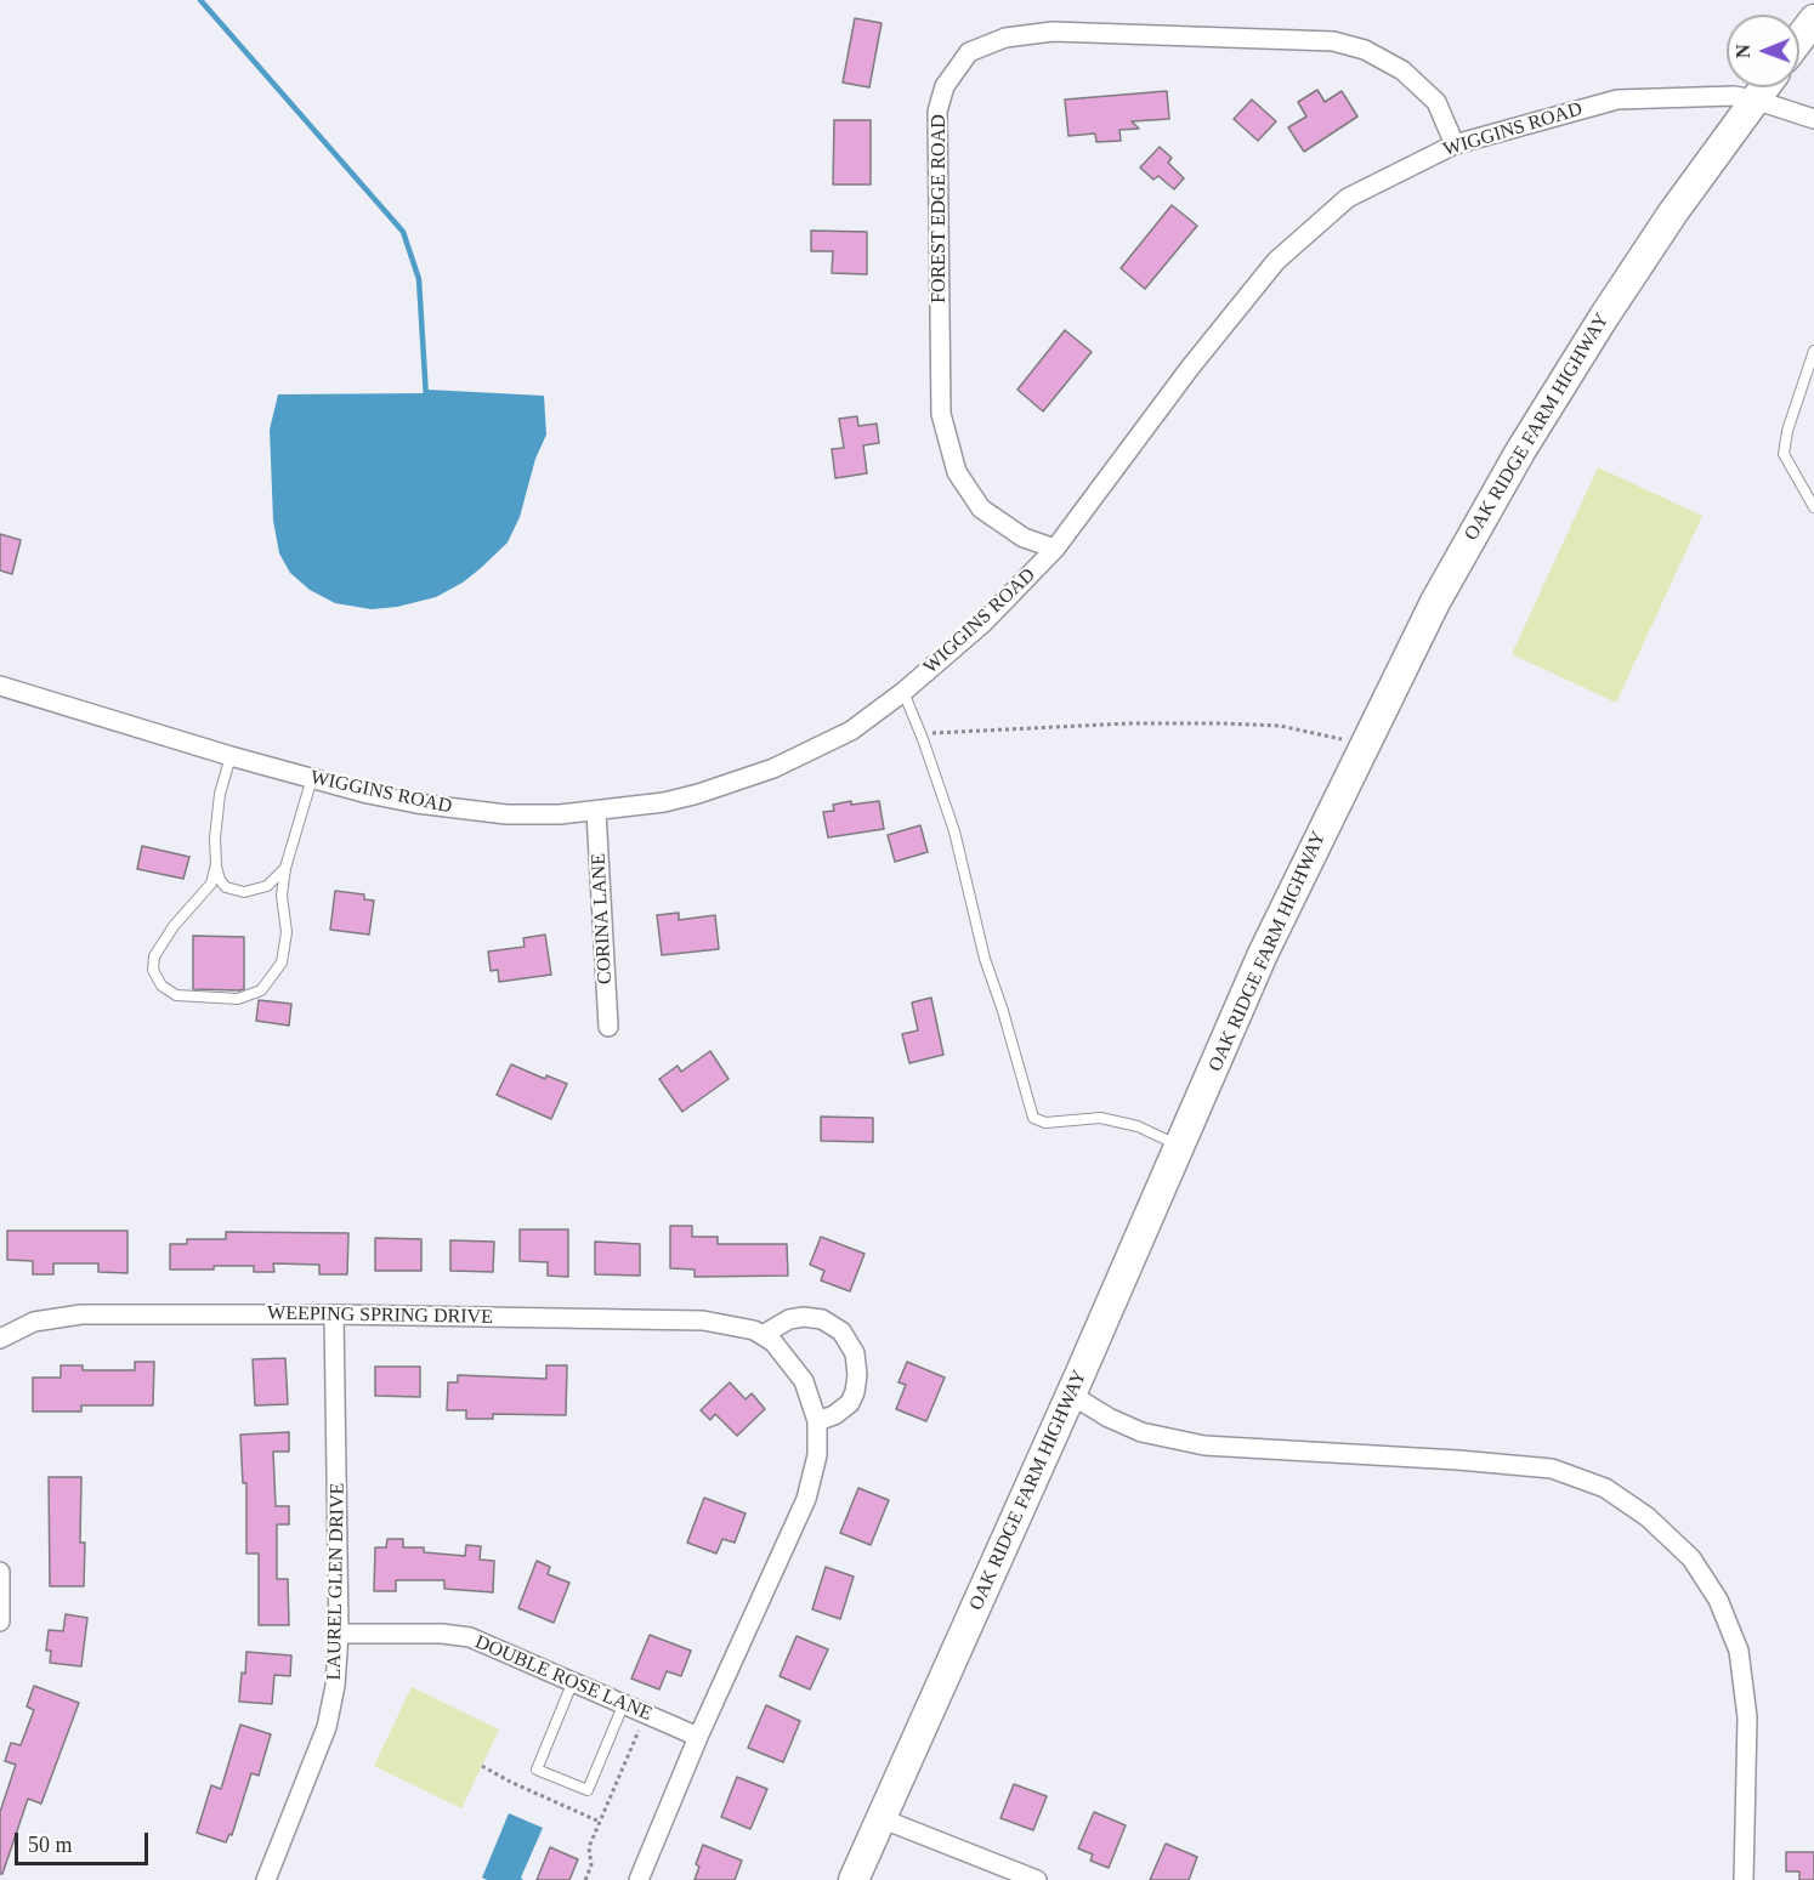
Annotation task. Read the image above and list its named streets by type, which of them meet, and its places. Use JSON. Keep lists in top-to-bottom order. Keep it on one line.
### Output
{"streets":{"main road":["OAK RIDGE FARM HIGHWAY"],"street":["WIGGINS ROAD","FOREST EDGE ROAD","CORINA LANE","WEEPING SPRING DRIVE","LAUREL GLEN DRIVE","DOUBLE ROSE LANE"]},"crossings":[["WIGGINS ROAD","FOREST EDGE ROAD"],["WIGGINS ROAD","OAK RIDGE FARM HIGHWAY"],["WIGGINS ROAD","CORINA LANE"],["WEEPING SPRING DRIVE","LAUREL GLEN DRIVE"],["LAUREL GLEN DRIVE","DOUBLE ROSE LANE"]],"scale_bar":"50 m","north":"left"}
